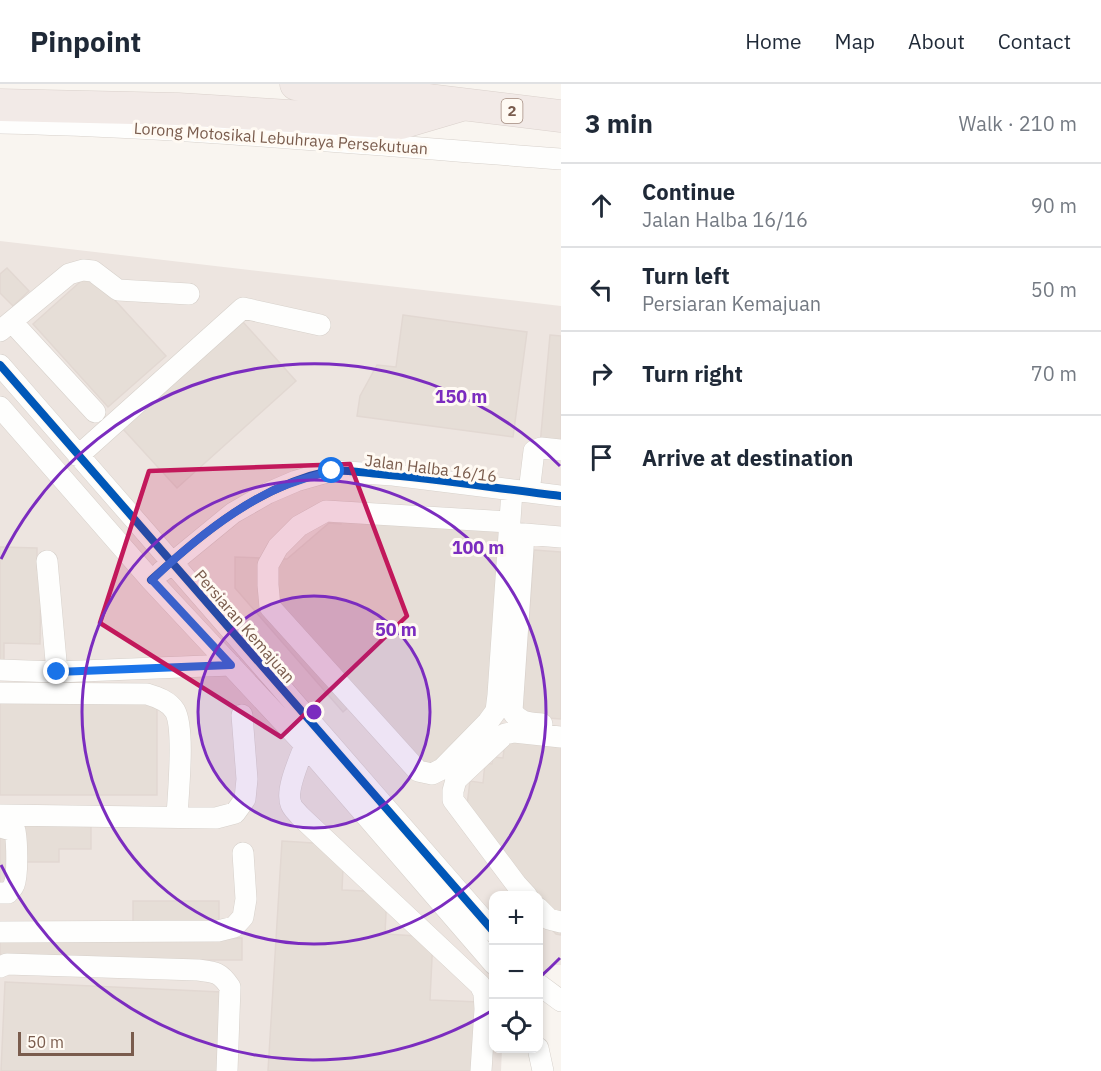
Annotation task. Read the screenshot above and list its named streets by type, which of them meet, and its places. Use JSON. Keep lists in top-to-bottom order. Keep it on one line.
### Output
{"streets":{"highway":["2"],"street":["Lorong Motosikal Lebuhraya Persekutuan","Jalan Halba 16/16","Persiaran Kemajuan"]},"crossings":[["Jalan Halba 16/16","Persiaran Kemajuan"]],"scale_bar":"50 m","page":{"header":"Pinpoint","nav":["Home","Map","About","Contact"],"heading":["3 min","Walk · 210 m"],"list":[["Continue","Jalan Halba 16/16","90 m"],["Turn left","Persiaran Kemajuan","50 m"],["Turn right","70 m"],"Arrive at destination"],"map_buttons":["+","−"],"scale":"50 m"},"rings":["150 m","100 m","50 m"]}
